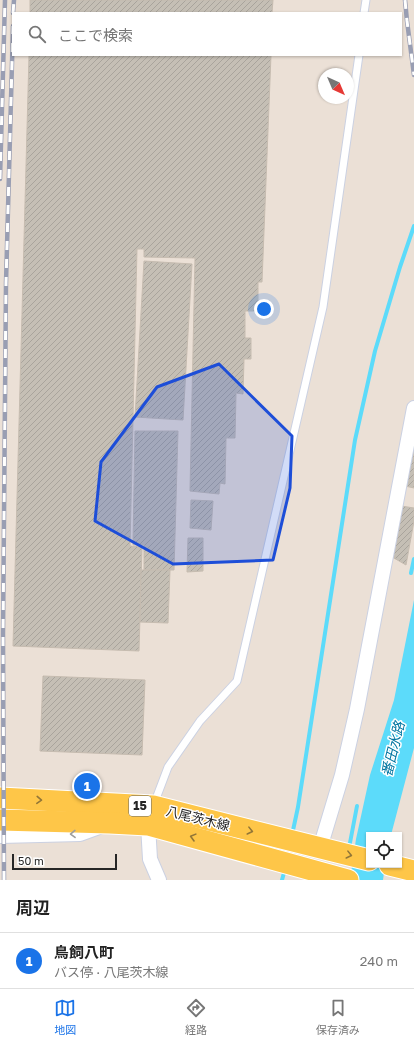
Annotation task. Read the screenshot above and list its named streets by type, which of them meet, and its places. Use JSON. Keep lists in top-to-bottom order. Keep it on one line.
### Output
{"streets":{"main road":["15","八尾茨木線"]},"water":["番田水路"],"scale_bar":"50 m","north":"bottom right","page":{"search":"ここで検索","pins":"1","scale":"50 m","heading":"周辺","list":[{"mark":"1","name":"鳥飼八町","note":"バス停 · 八尾茨木線","value":"240 m"}],"nav":["地図","経路","保存済み"]}}
